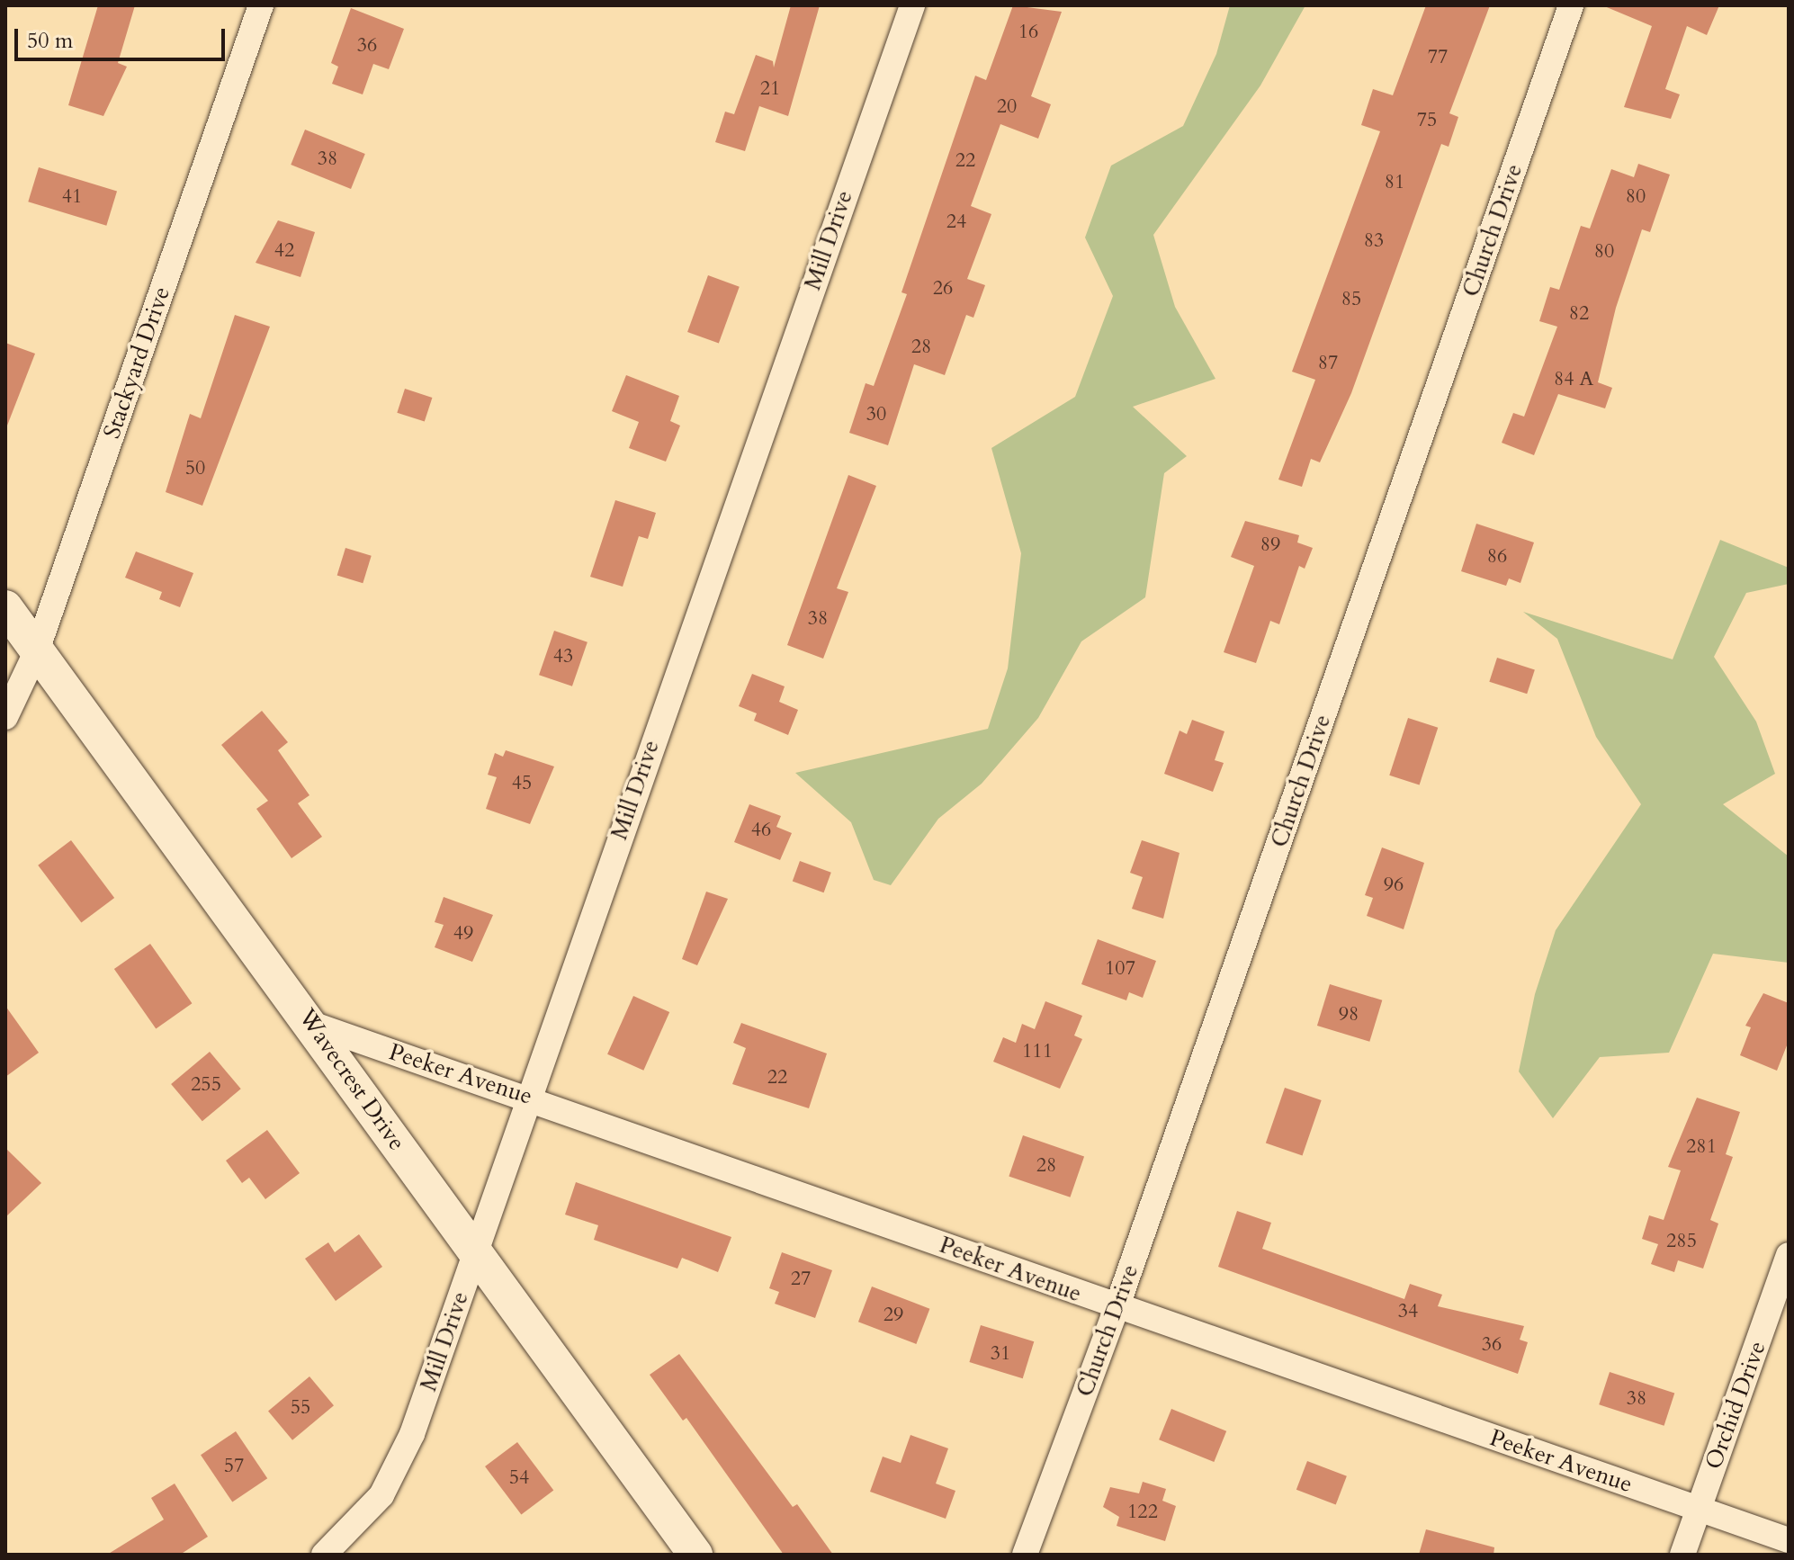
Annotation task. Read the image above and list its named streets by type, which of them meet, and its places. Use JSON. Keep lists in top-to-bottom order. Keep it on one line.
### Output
{"streets":{"street":["Church Drive","Mill Drive","Stackyard Drive","Peeker Avenue","Wavecrest Drive","Orchid Drive"]},"crossings":[["Church Drive","Peeker Avenue"],["Mill Drive","Peeker Avenue"],["Mill Drive","Wavecrest Drive"],["Stackyard Drive","Wavecrest Drive"],["Peeker Avenue","Wavecrest Drive"],["Peeker Avenue","Orchid Drive"]],"house_numbers":["16","36","77","21","20","75","38","22","81","41","80","24","83","42","80","26","85","82","28","87","84 A","30","50","89","86","38","43","45","46","96","49","107","98","111","22","255","281","28","285","27","34","29","36","31","38","55","57","54","122"],"scale_bar":"50 m"}
